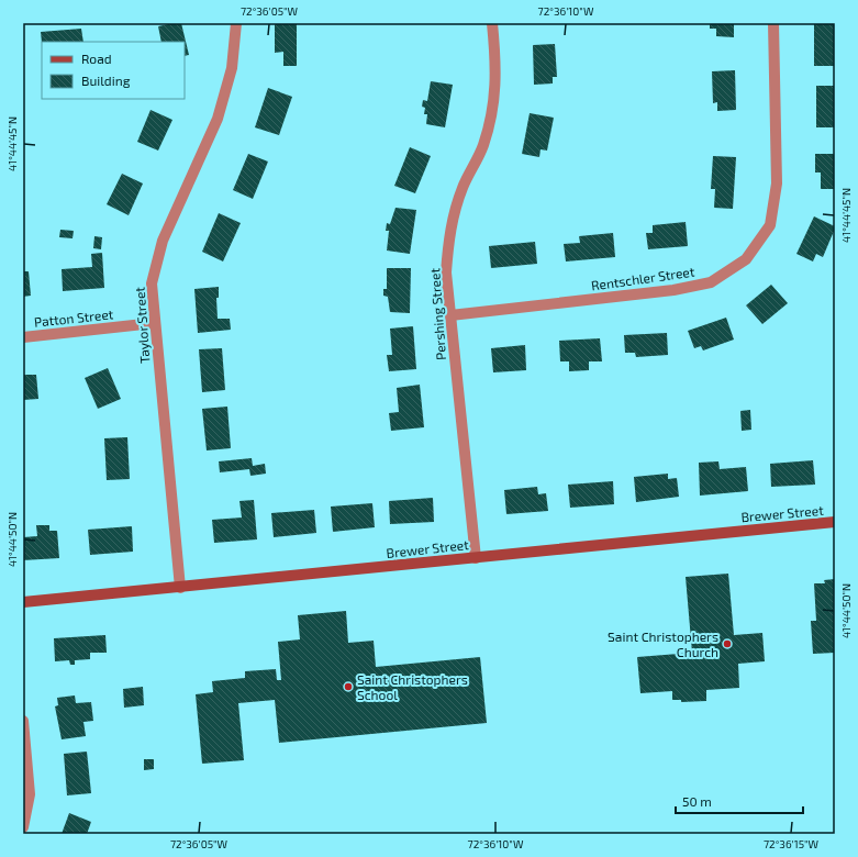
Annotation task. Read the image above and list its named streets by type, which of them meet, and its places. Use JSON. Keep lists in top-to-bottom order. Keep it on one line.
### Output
{"streets":{"street":["Rentschler Street","Pershing Street","Patton Street","Taylor Street","Brewer Street"]},"crossings":[["Rentschler Street","Pershing Street"],["Pershing Street","Brewer Street"],["Patton Street","Taylor Street"],["Taylor Street","Brewer Street"]],"places":["Saint Christophers Church","Saint Christophers School"],"legend":["Road","Building"],"scale_bar":"50 m","coordinates":["72°36'05\"W","72°36'10\"W","41°44'45\"N","41°44'50\"N","72°36'15\"W"]}
